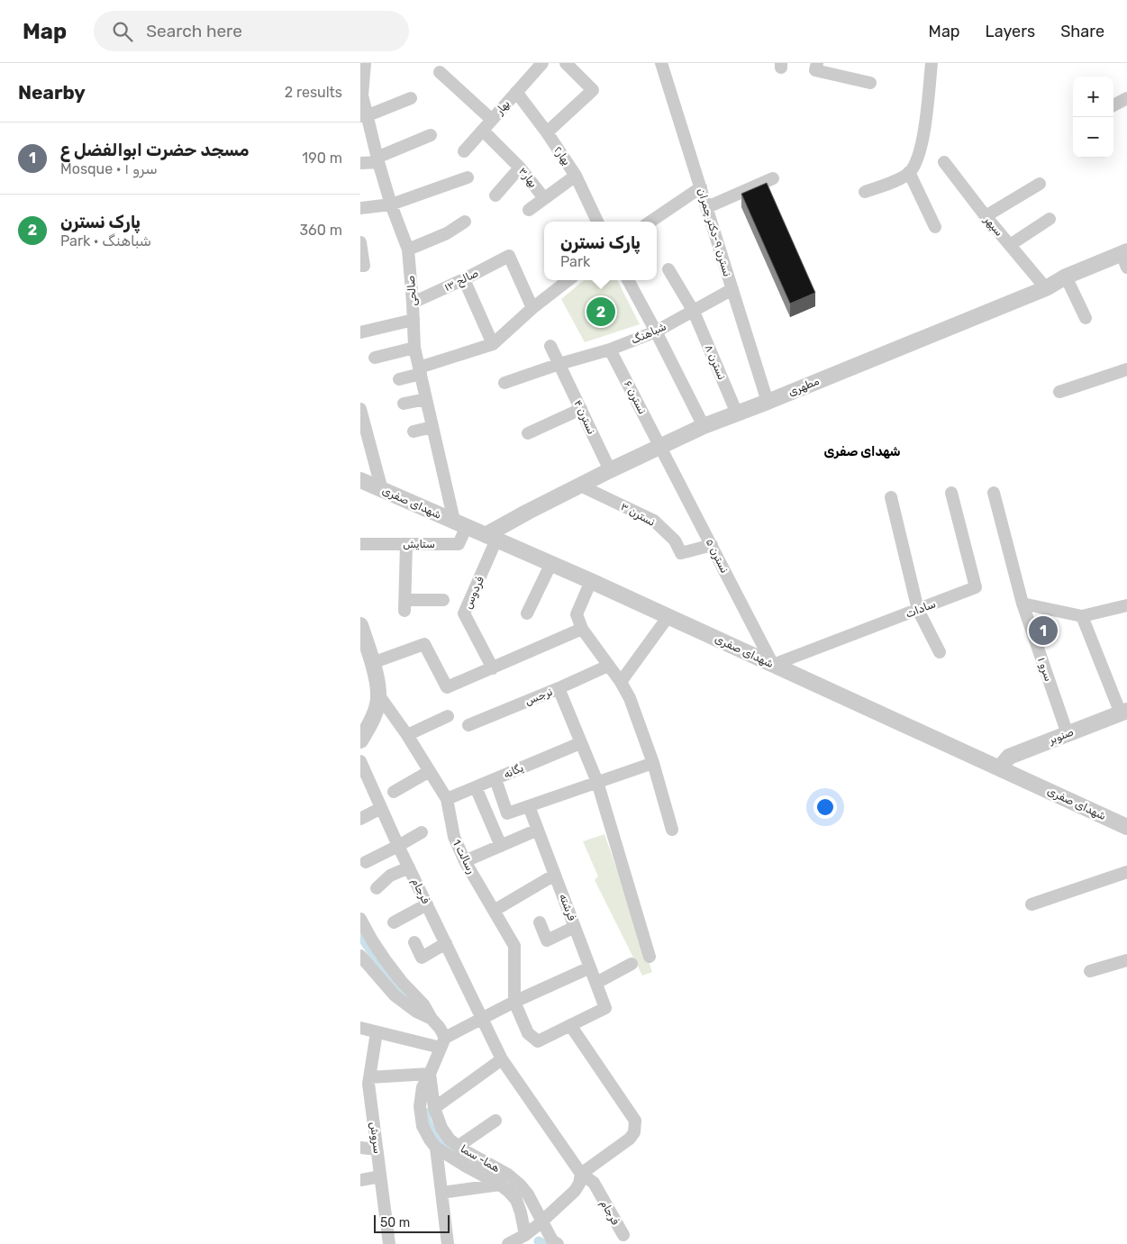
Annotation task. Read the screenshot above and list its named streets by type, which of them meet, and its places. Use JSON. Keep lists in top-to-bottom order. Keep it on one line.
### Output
{"streets":{"street":["بهار","بهار۲","بهار۳","سپهر","نسترن ۹-دکتر چمران","صالح ۱۳","صالحی","شباهنگ","نسترن ۸","مطهری","نسترن ۶","نسترن ۴","شهدای صفری","نسترن ۳","ستایش","نسترن ۵","فردوس","سادات","سرو ۱","نرجس","صنوبر","یگانه","رسالت 1","فرجام","فرشته","سروش","هما- سما"]},"crossings":[["بهار","بهار۲"],["بهار","بهار۳"],["بهار۲","بهار۳"],["سپهر","مطهری"],["نسترن ۹-دکتر چمران","شباهنگ"],["نسترن ۹-دکتر چمران","مطهری"],["صالح ۱۳","صالحی"],["صالحی","شهدای صفری"],["صالحی","ستایش"],["شباهنگ","نسترن ۸"],["شباهنگ","نسترن ۶"],["شباهنگ","نسترن ۴"],["نسترن ۸","مطهری"],["مطهری","نسترن ۶"],["مطهری","نسترن ۴"],["مطهری","شهدای صفری"],["مطهری","نسترن ۳"],["مطهری","نسترن ۵"],["مطهری","فردوس"],["نسترن ۶","نسترن ۵"],["شهدای صفری","ستایش"],["شهدای صفری","نسترن ۵"],["شهدای صفری","فردوس"],["شهدای صفری","سادات"],["شهدای صفری","صنوبر"],["نسترن ۳","نسترن ۵"],["نسترن ۵","سادات"],["سرو ۱","صنوبر"],["یگانه","رسالت 1"]],"districts":["شهدای صفری"],"scale_bar":"50 m","page":{"header":"Map","search":"Search here","nav":["Map","Layers","Share"],"heading":["Nearby","2 results"],"map_buttons":["+","−"],"list":[{"mark":"1","name":"مسجد حضرت ابوالفضل ع","note":"Mosque · سرو ۱","value":"190 m"},{"mark":"2","name":"پارک نسترن","note":"Park · شباهنگ","value":"360 m"}],"popup":["پارک نسترن","Park"],"pins":["2","1"],"scale":"50 m"}}
